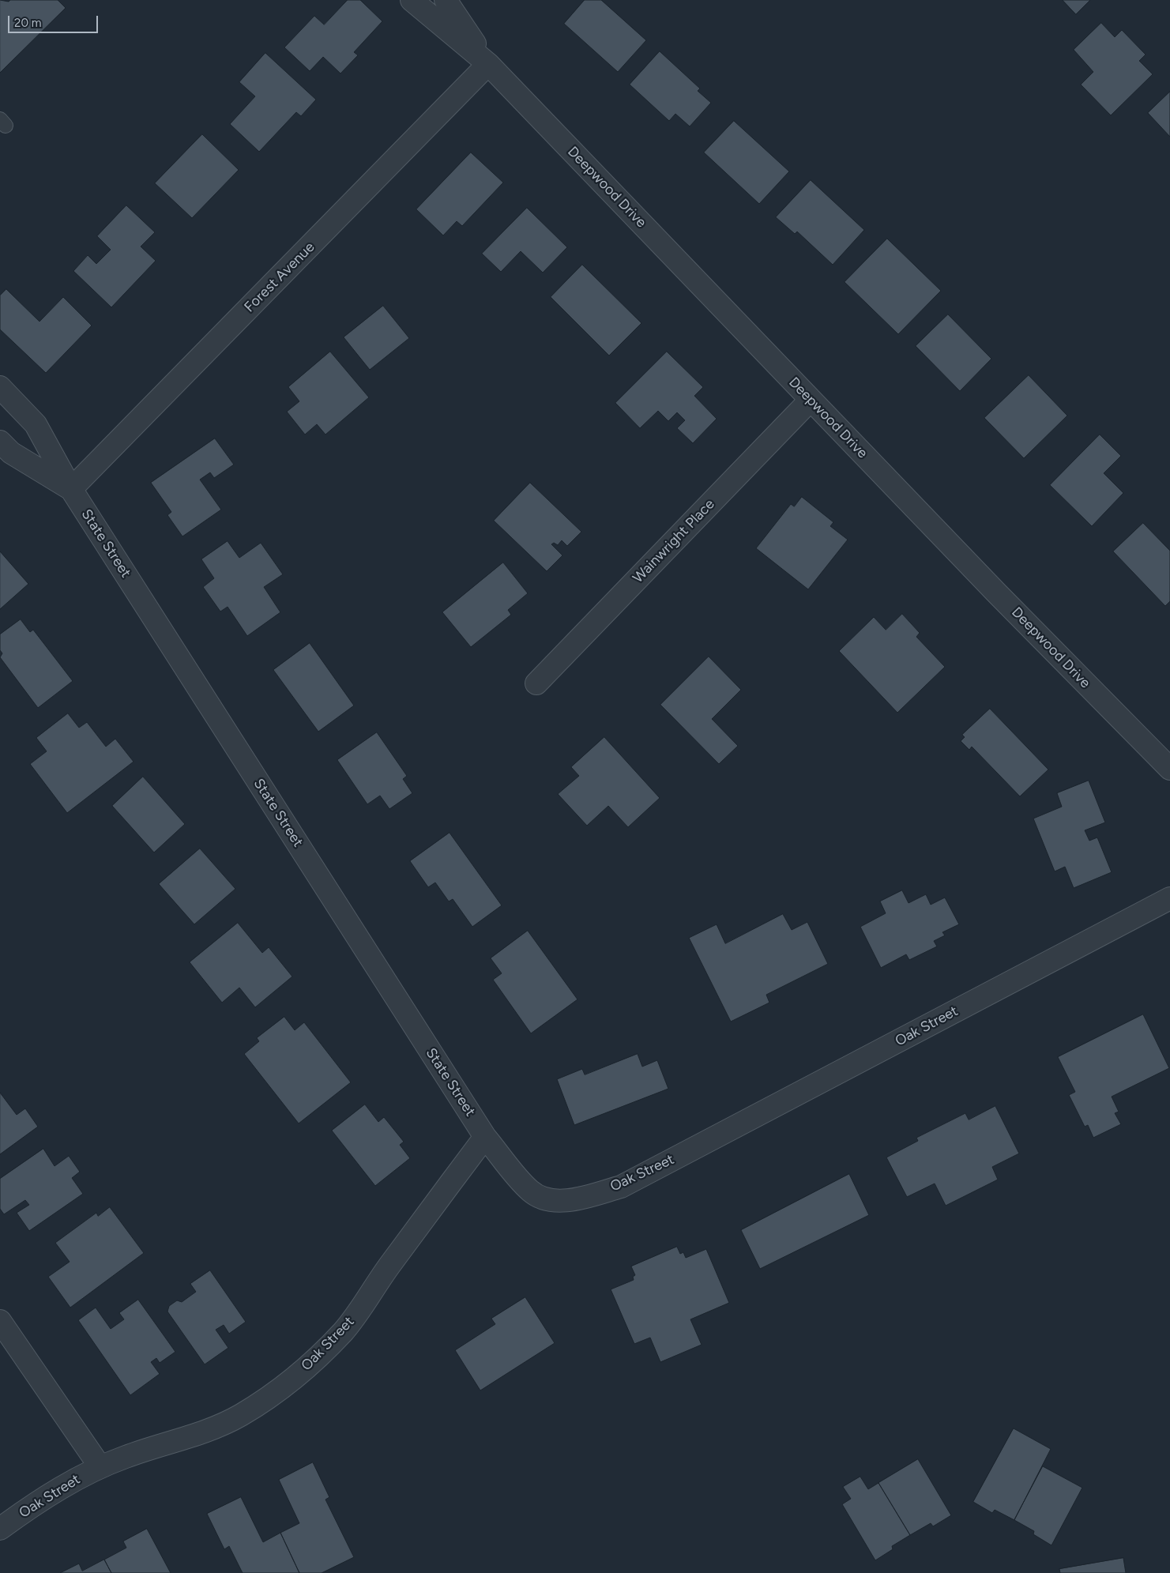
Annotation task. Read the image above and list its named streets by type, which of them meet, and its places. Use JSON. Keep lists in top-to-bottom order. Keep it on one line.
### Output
{"streets":{"street":["Deepwood Drive","Forest Avenue","Wainwright Place","State Street","Oak Street"]},"crossings":[["Deepwood Drive","Forest Avenue"],["Deepwood Drive","Wainwright Place"],["Forest Avenue","State Street"],["State Street","Oak Street"]],"scale_bar":"20 m"}
